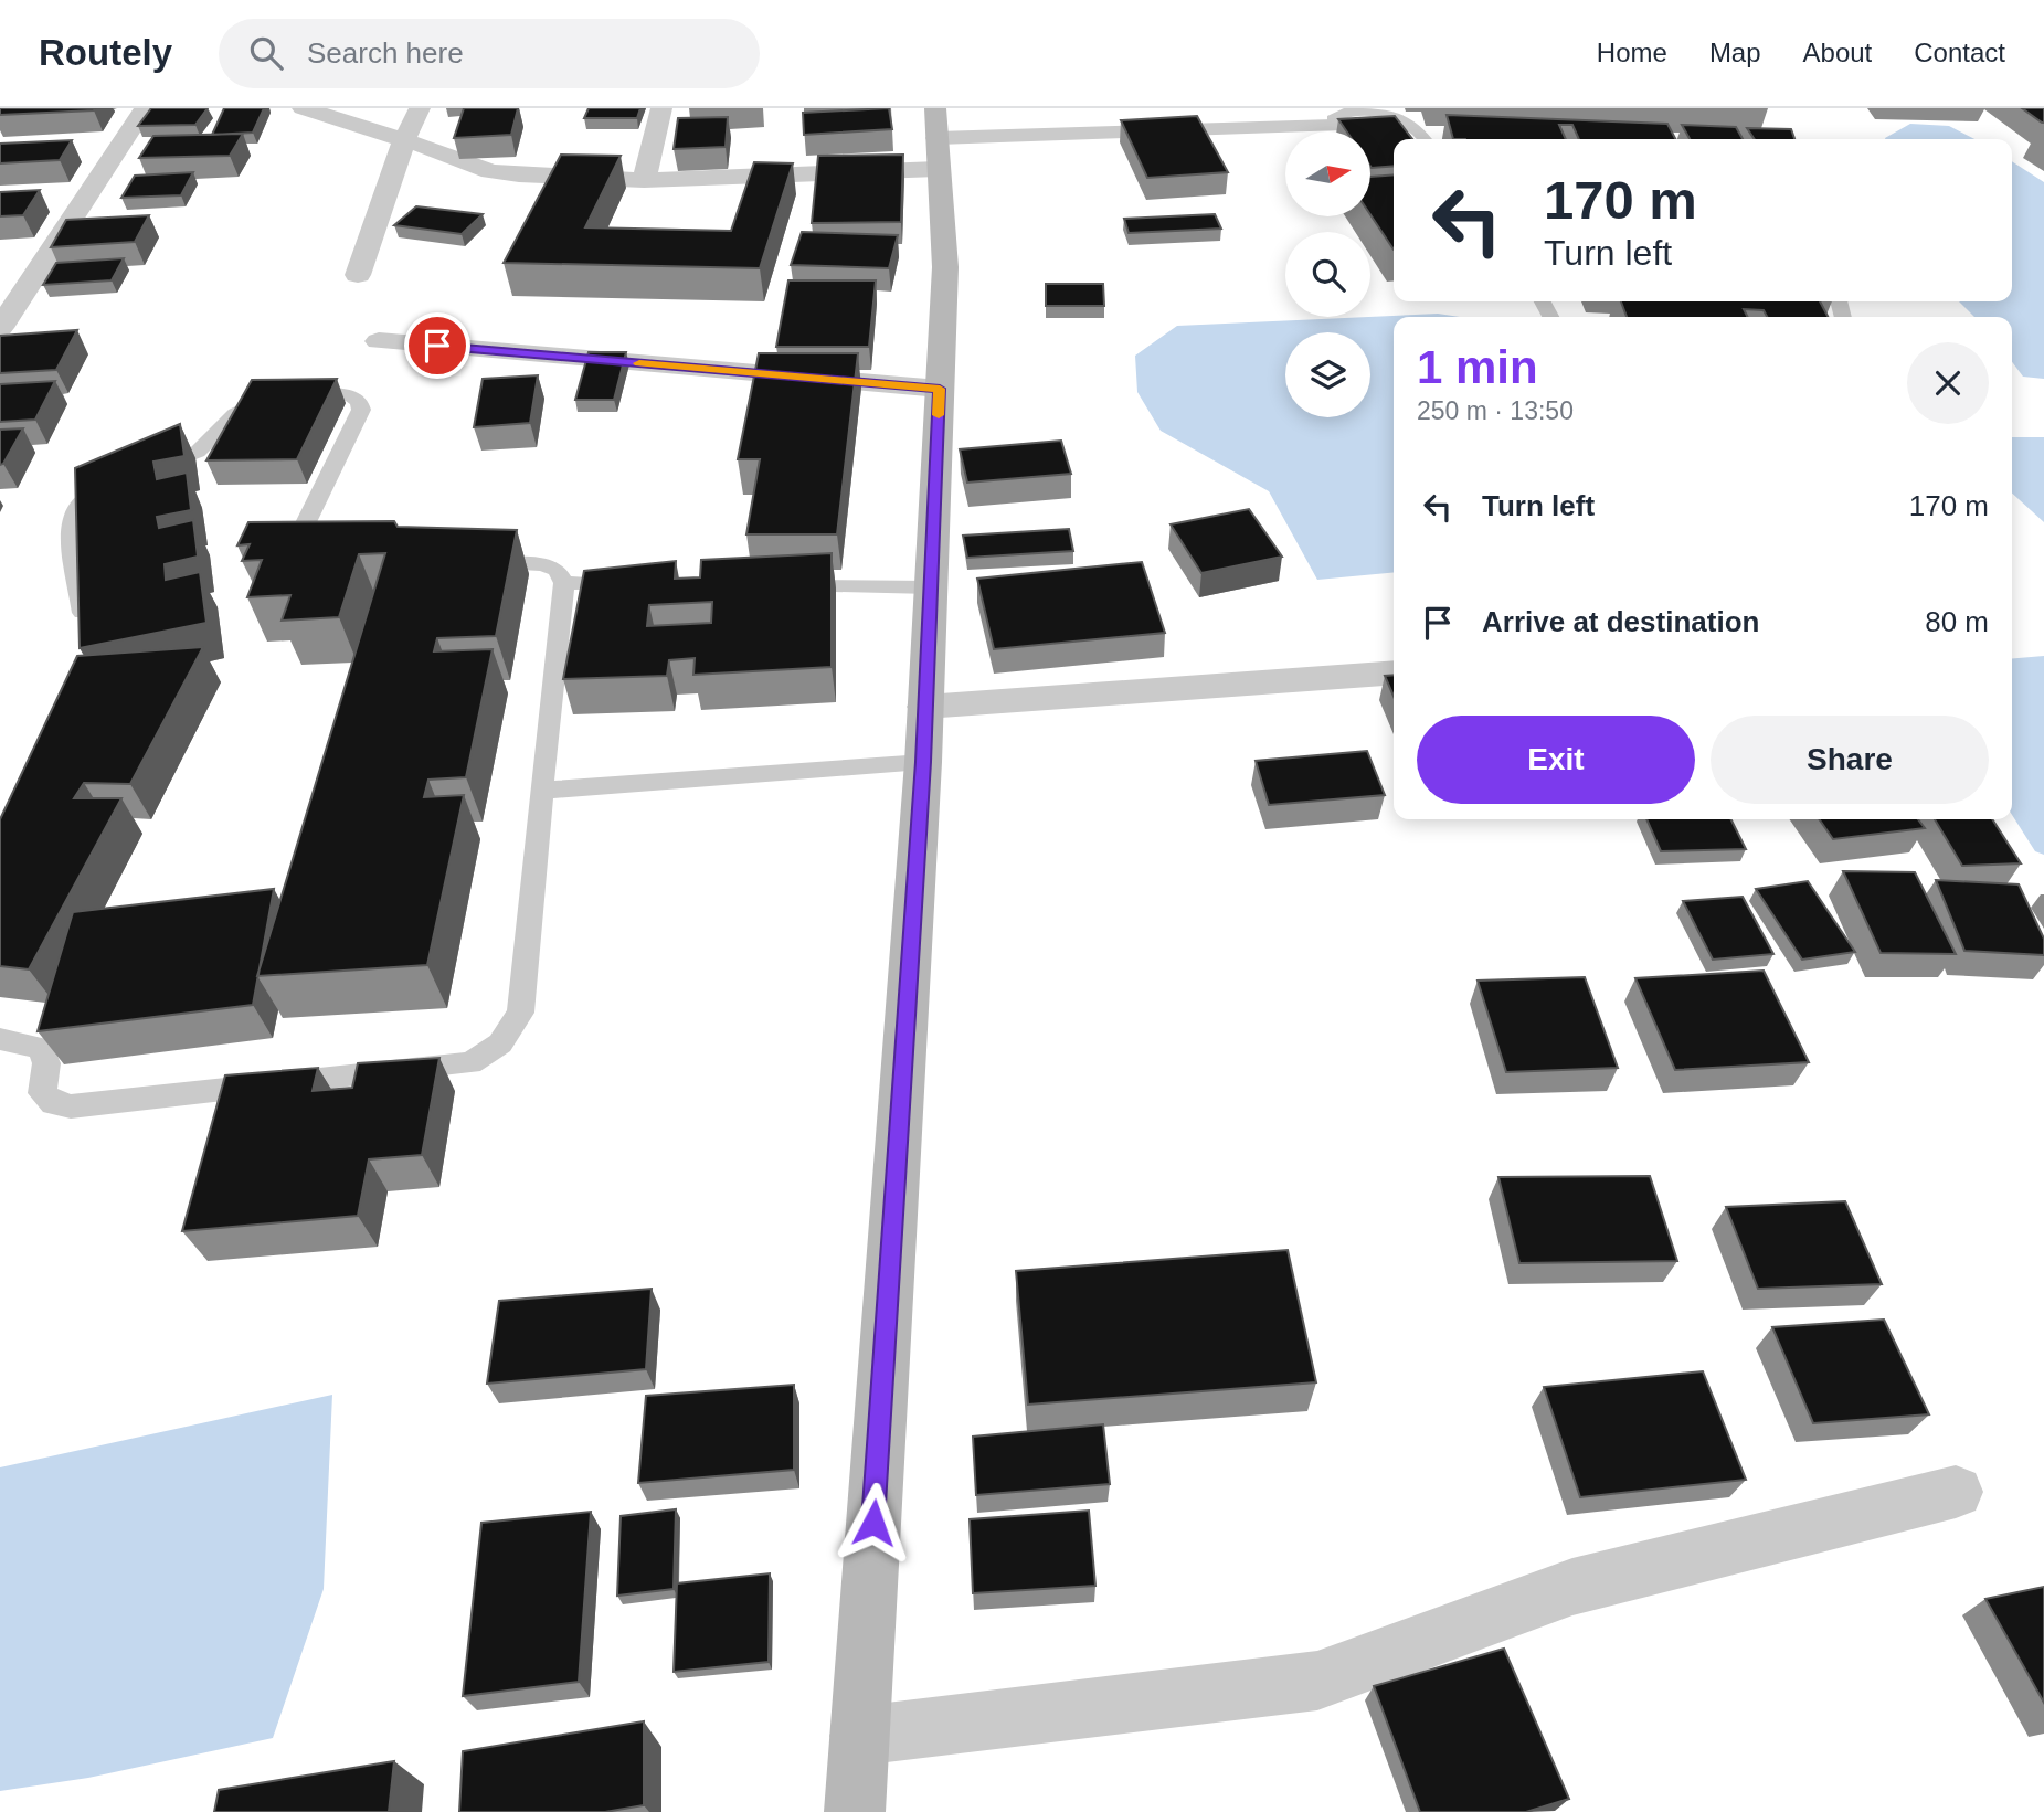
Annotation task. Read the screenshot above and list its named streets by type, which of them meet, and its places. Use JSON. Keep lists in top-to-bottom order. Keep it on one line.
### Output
{"north":"right","page":{"header":"Routely","search":"Search here","nav":["Home","Map","About","Contact"],"turn":["170 m","Turn left"],"heading":["1 min","250 m · 13:50"],"list":[{"name":"Turn left","value":"170 m"},{"name":"Arrive at destination","value":"80 m"}],"buttons":["Exit","Share"]}}
